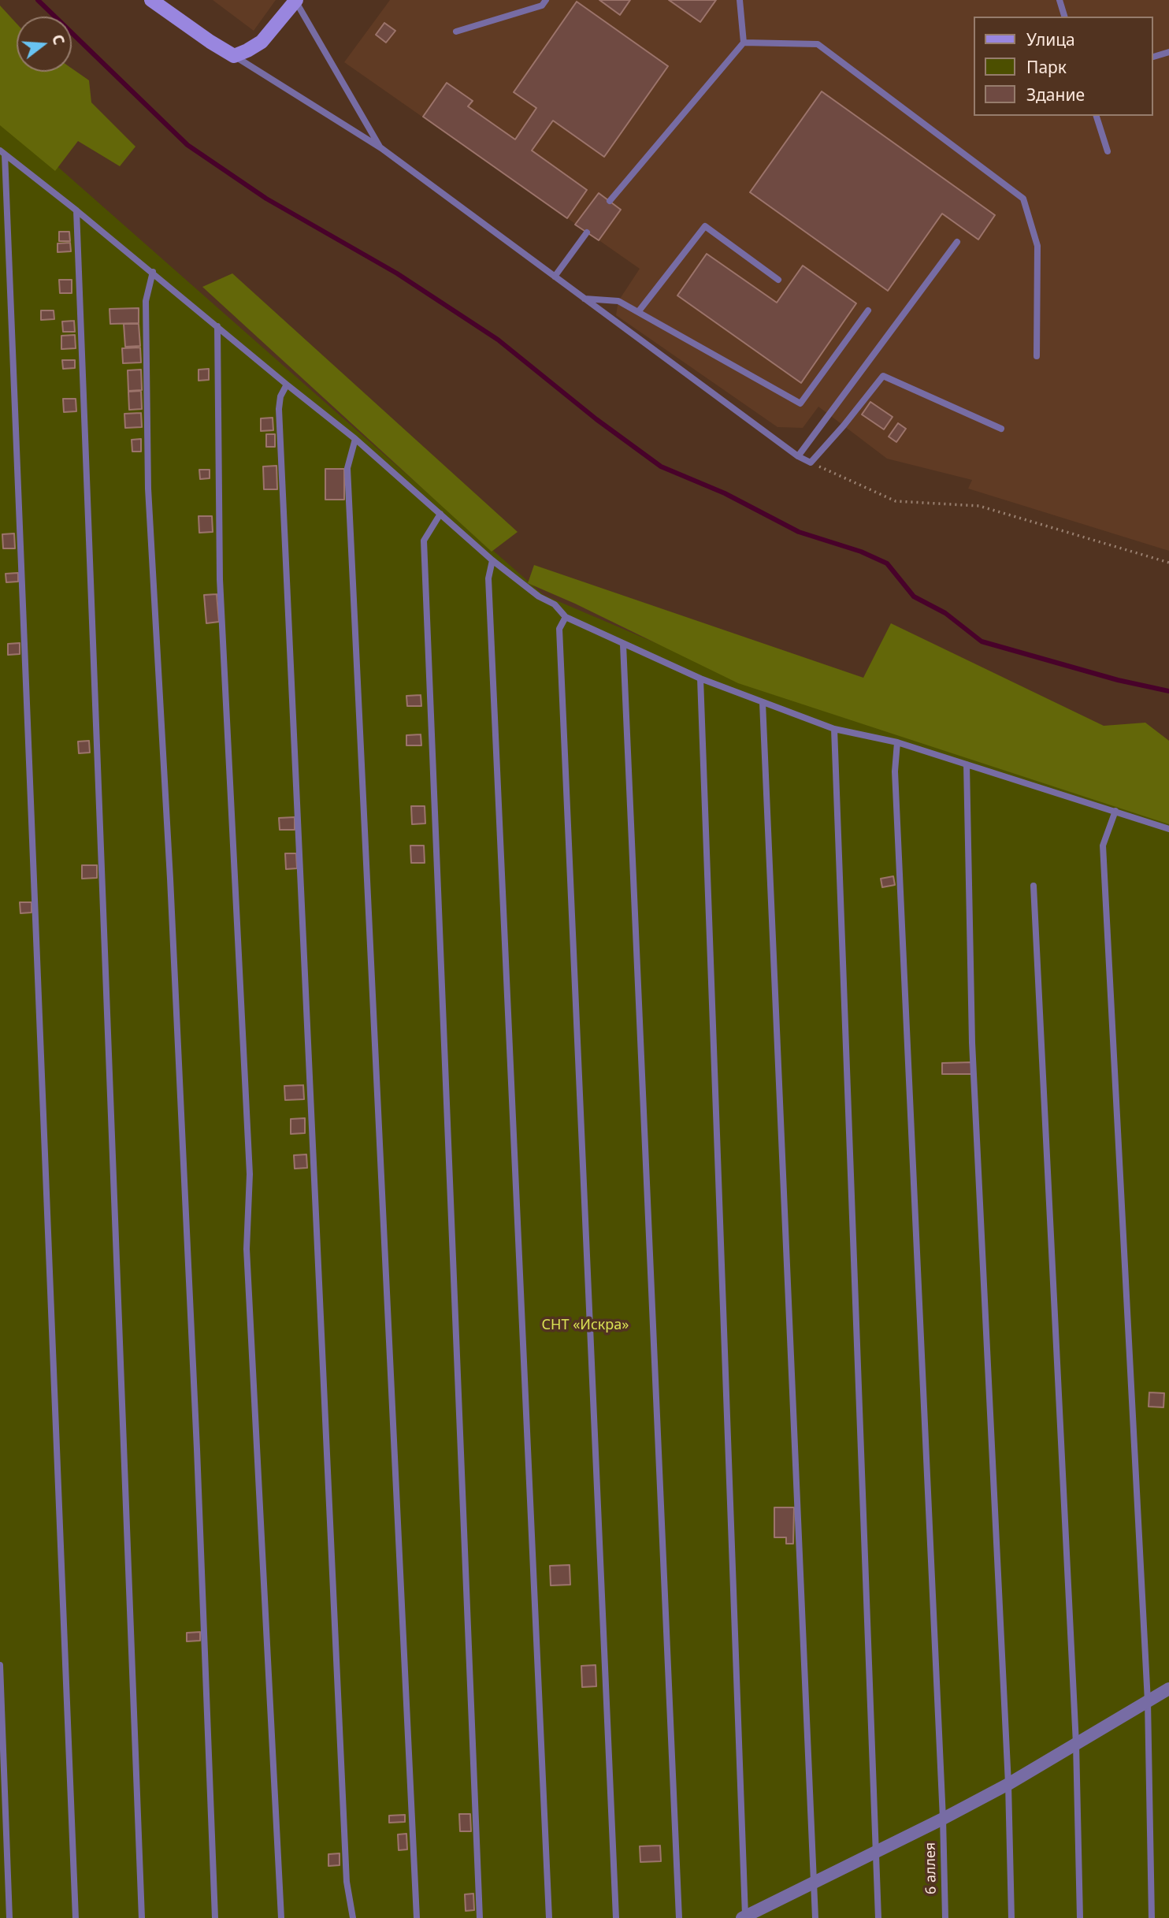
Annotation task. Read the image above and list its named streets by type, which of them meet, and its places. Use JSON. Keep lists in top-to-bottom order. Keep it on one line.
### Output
{"streets":{"lane":["6 аллея"]},"parks":["СНТ «Искра»"],"legend":["Улица","Парк","Здание"],"north":"right"}
